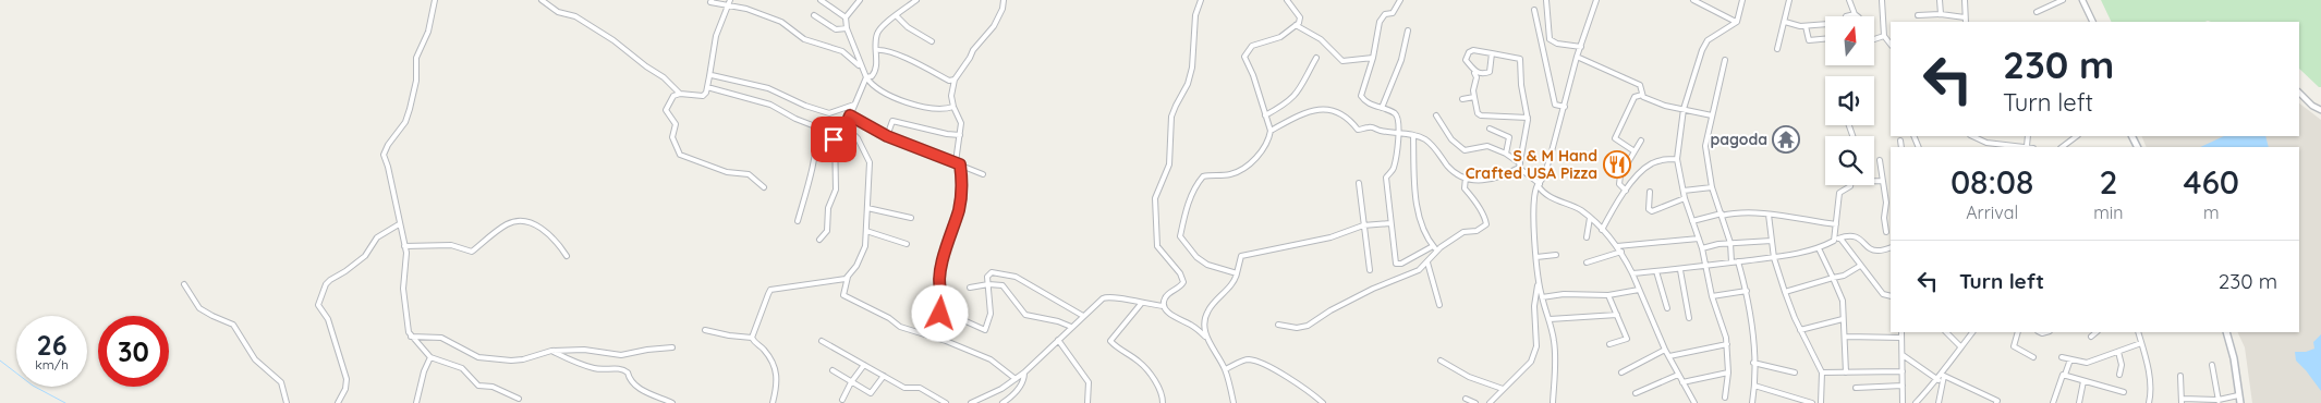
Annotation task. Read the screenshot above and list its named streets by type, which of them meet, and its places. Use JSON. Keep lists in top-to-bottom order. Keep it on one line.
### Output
{"places":{"temple":["pagoda"],"restaurant":["S & M Hand Crafted USA Pizza"]},"north":"top","page":{"turn":["230 m","Turn left"],"eta":["08:08","Arrival","2","min","460","m"],"list":[{"name":"Turn left","value":"230 m"}],"speed":"26 km/h","limit":"30"}}
